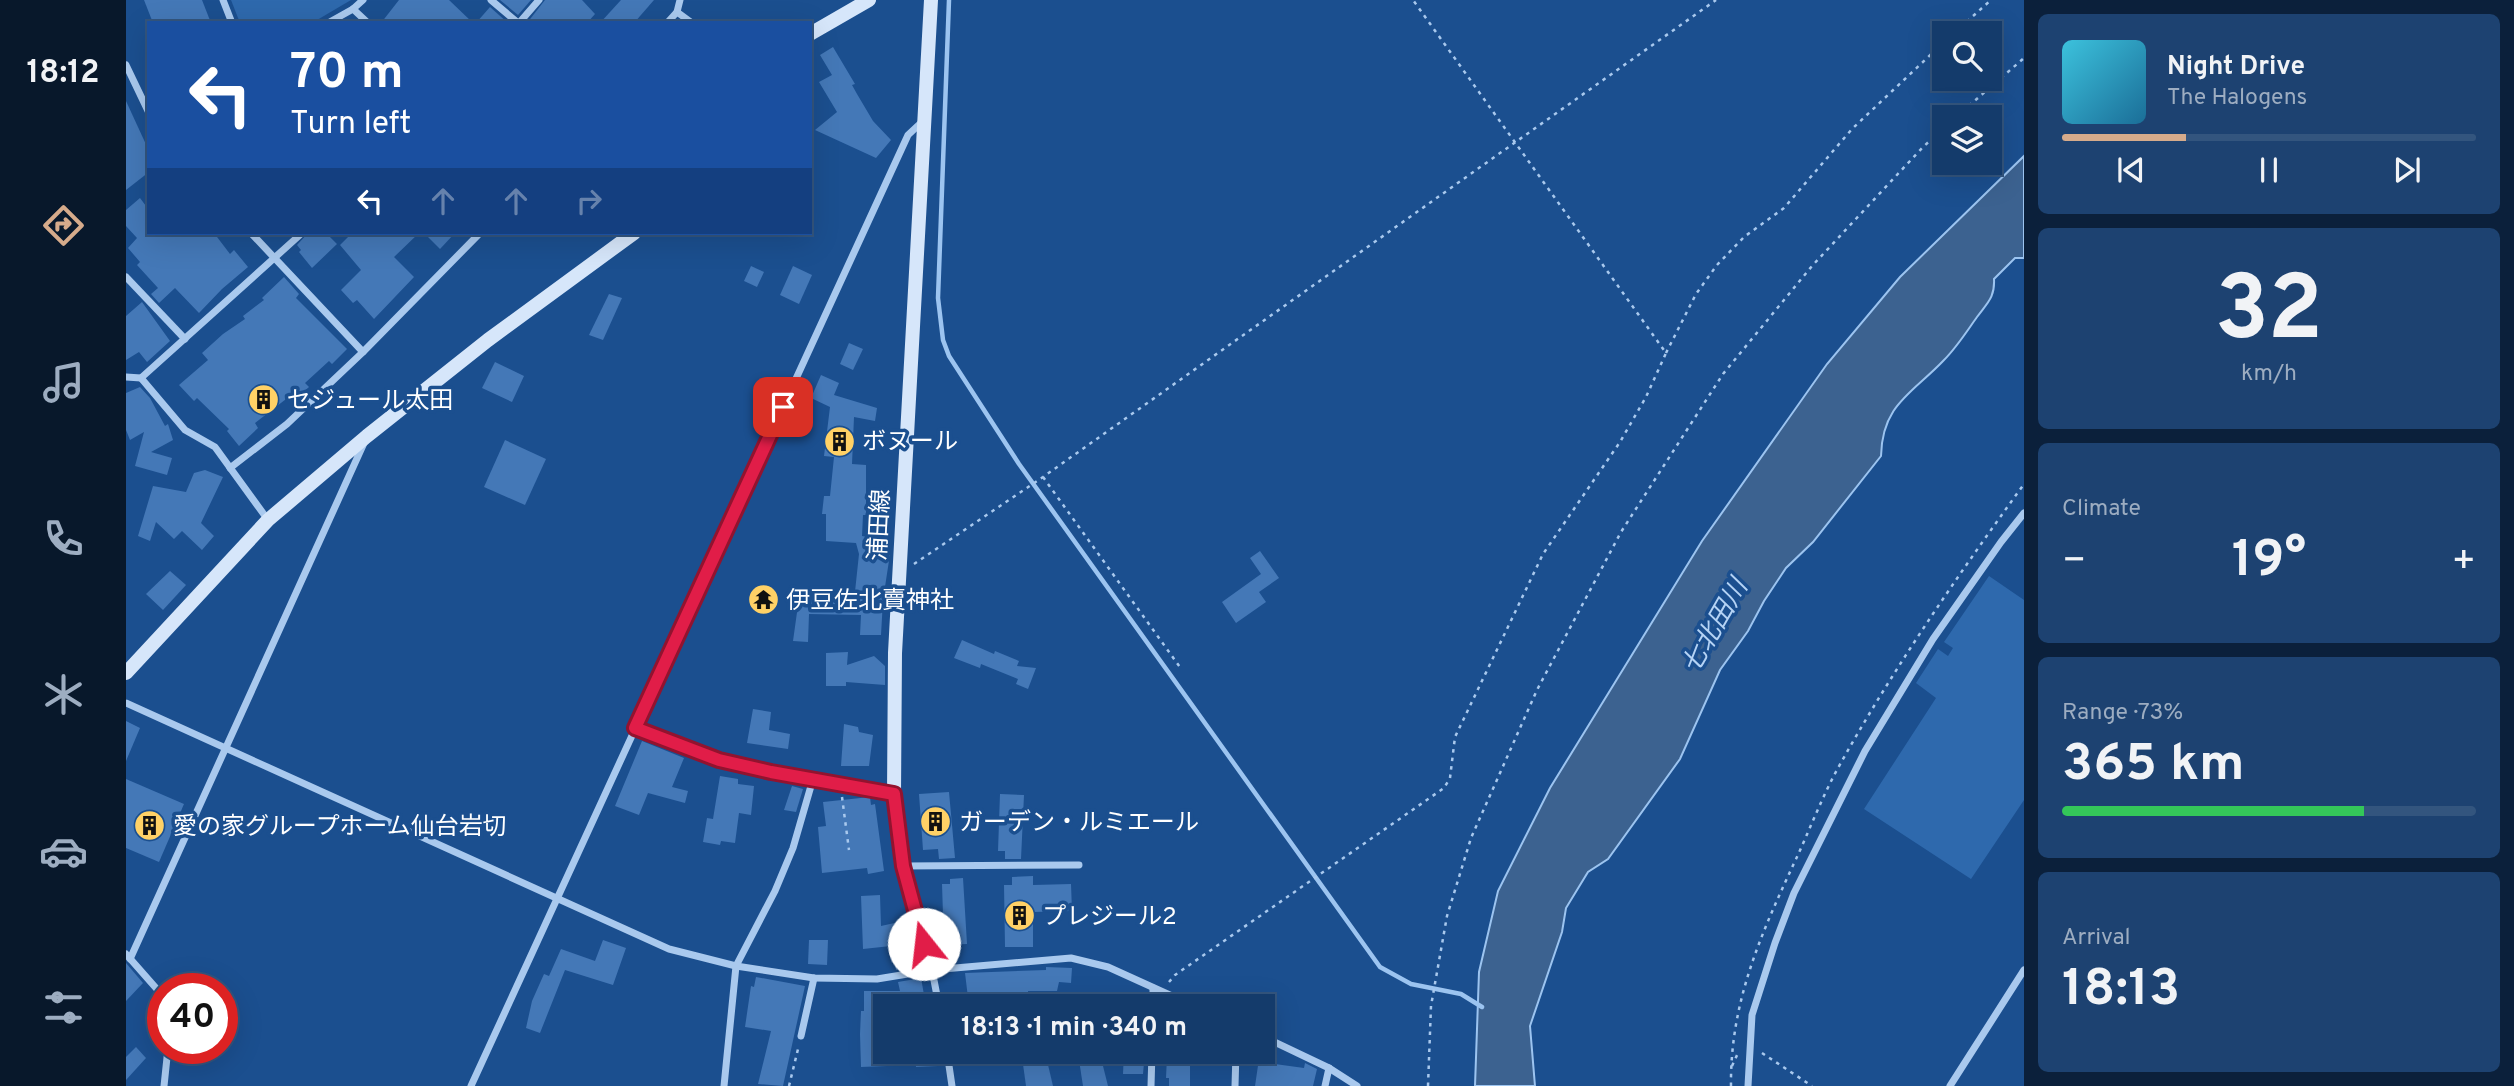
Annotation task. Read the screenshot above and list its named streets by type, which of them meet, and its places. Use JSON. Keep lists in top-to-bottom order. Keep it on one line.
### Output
{"streets":{"street":["浦田線"]},"water":["七北田川"],"places":{"building":["セジュール太田","ボヌール","ガーデン・ルミエール","愛の家グループホーム仙台岩切","プレジール2"],"temple":["伊豆佐北賣神社"]},"page":{"tabs":"18:12","turn":["70 m","Turn left"],"song":["Night Drive","The Halogens"],"tile":[["32","km/h"],"Climate",["Range · 73%","365 km"],["Arrival","18:13"]],"heat":["−","19°","+"],"limit":"40","trip":"18:13 · 1 min · 340 m"}}
